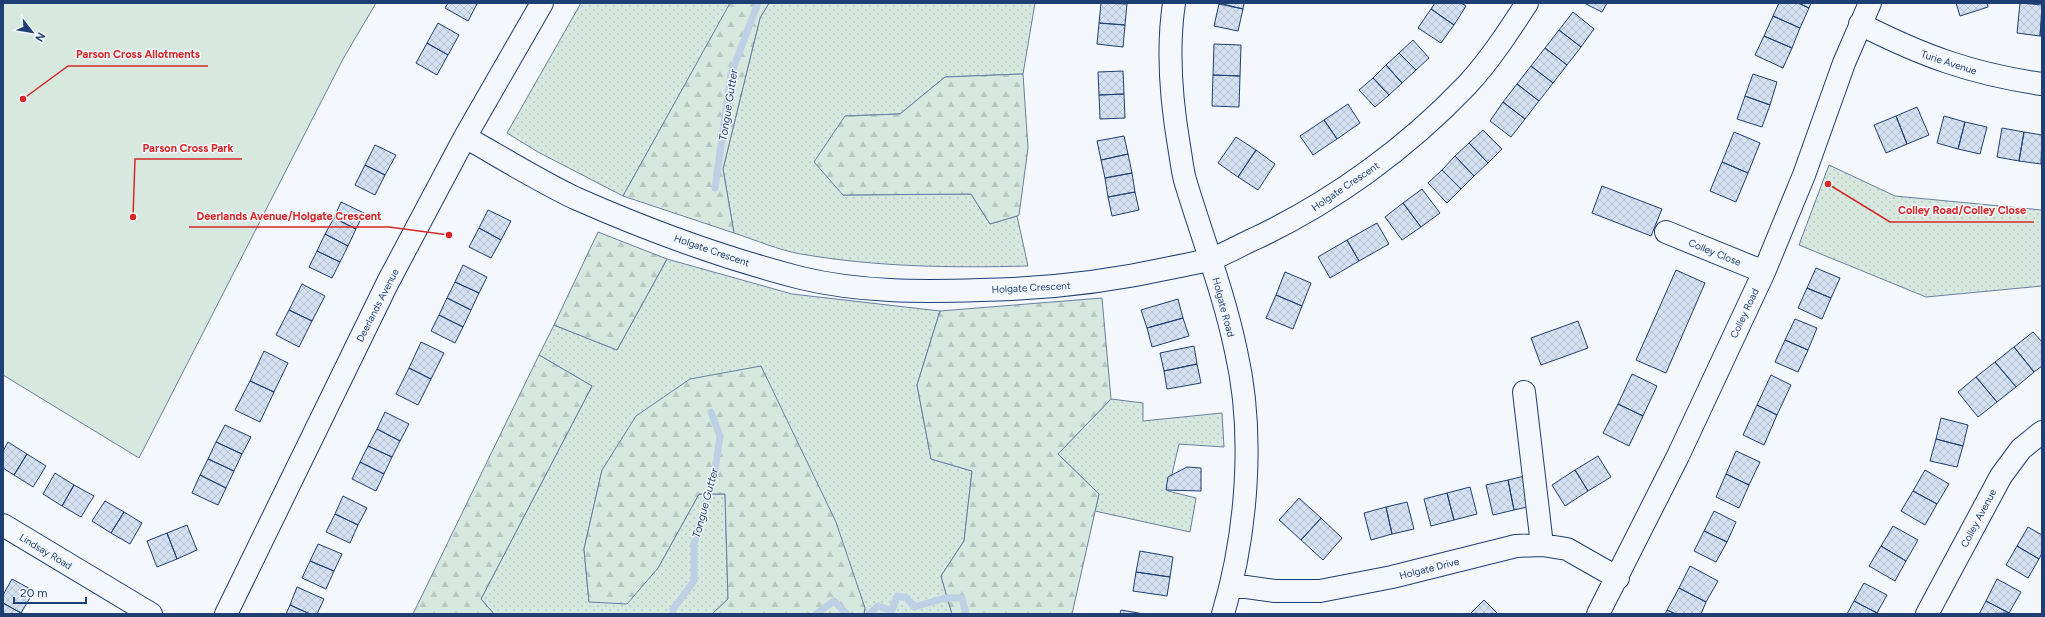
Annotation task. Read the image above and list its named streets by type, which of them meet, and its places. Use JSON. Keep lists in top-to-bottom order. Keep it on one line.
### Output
{"streets":{"street":["Turie Avenue","Holgate Crescent","Colley Close","Deerlands Avenue","Holgate Road","Colley Road","Colley Avenue","Lindsay Road","Holgate Drive"]},"crossings":[["Turie Avenue","Colley Road"],["Holgate Crescent","Deerlands Avenue"],["Holgate Crescent","Holgate Road"],["Colley Close","Colley Road"],["Holgate Road","Holgate Drive"],["Colley Road","Holgate Drive"]],"water":["Tongue Gutter"],"places":["Parson Cross Allotments","Colley Road/Colley Close","Parson Cross Park","Deerlands Avenue/Holgate Crescent"],"scale_bar":"20 m","north":"bottom right"}
